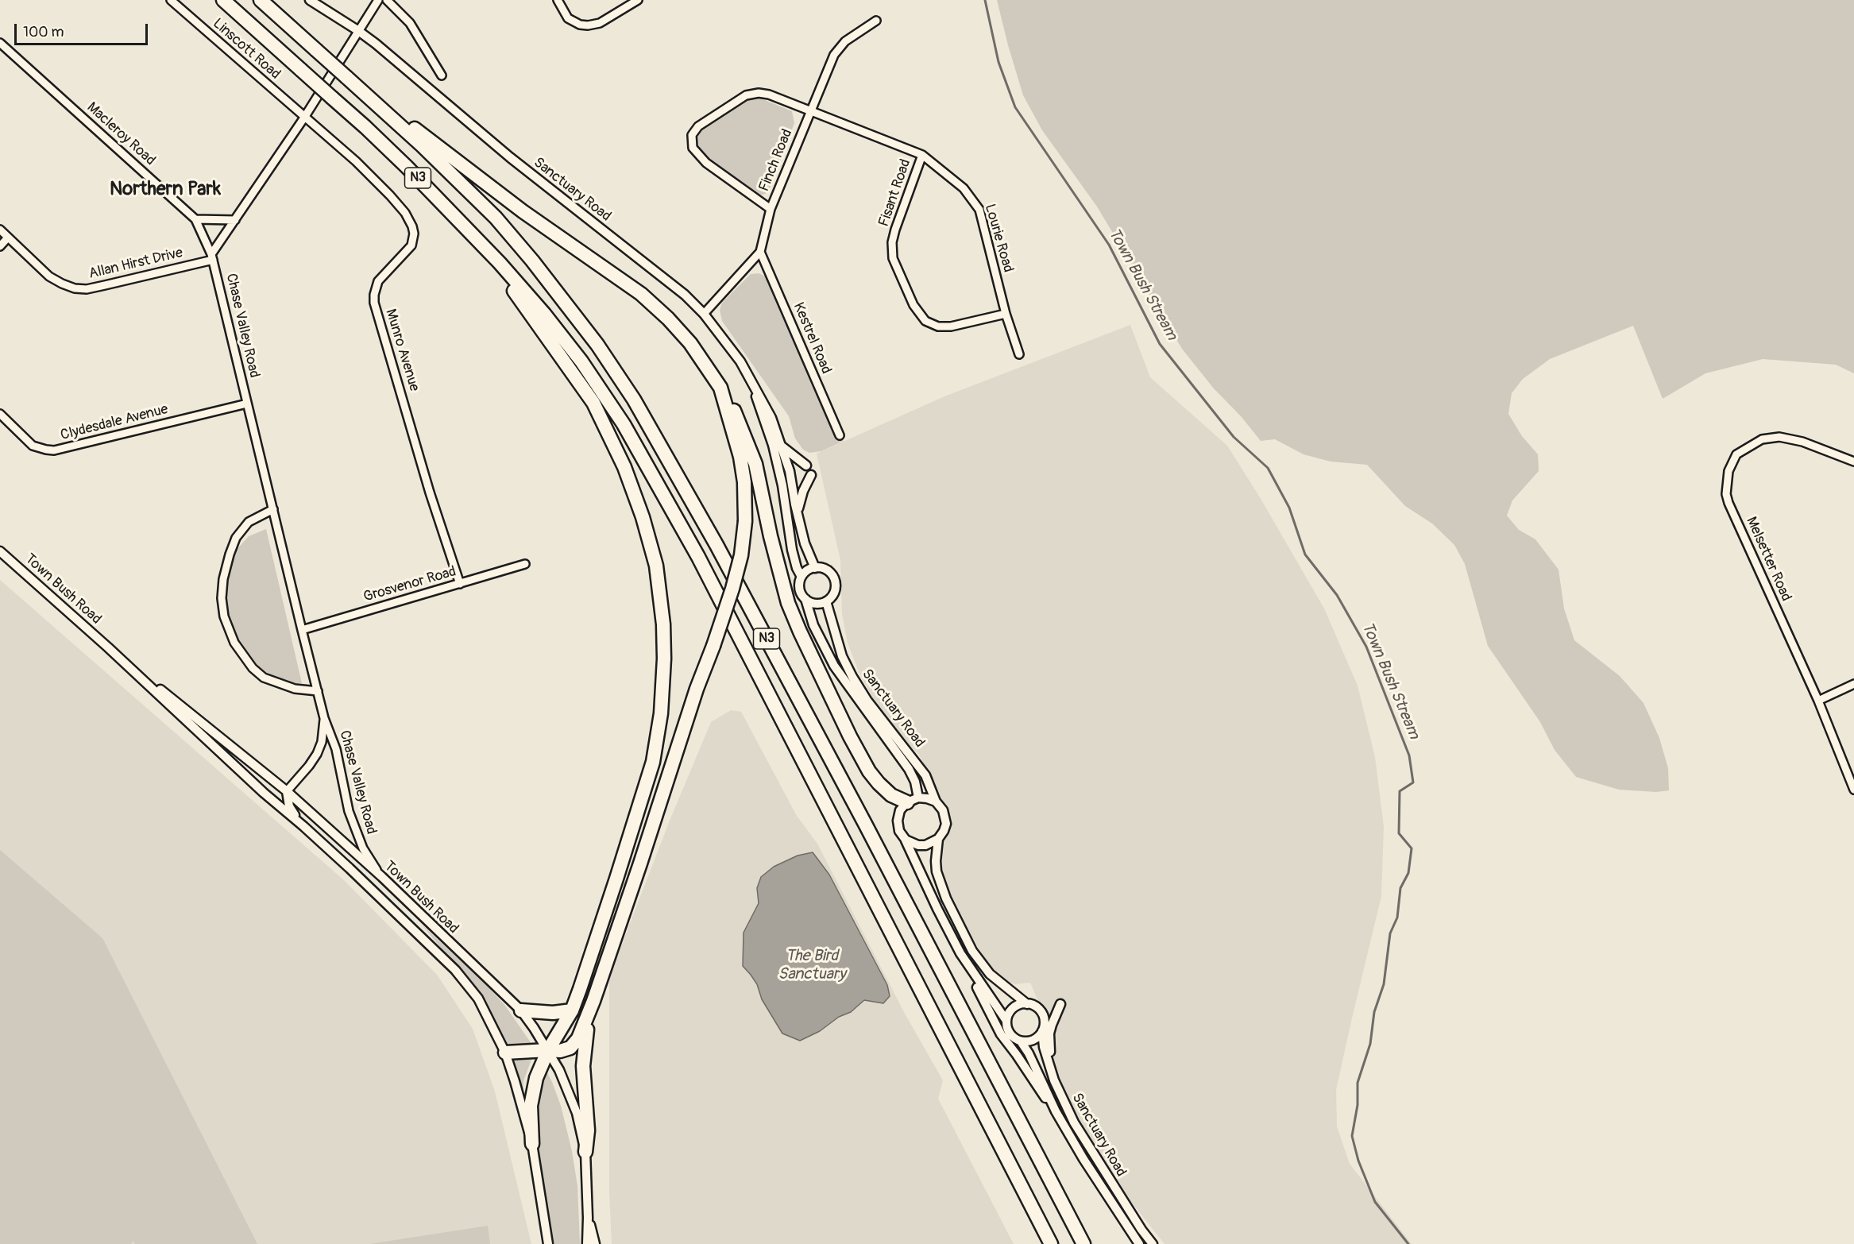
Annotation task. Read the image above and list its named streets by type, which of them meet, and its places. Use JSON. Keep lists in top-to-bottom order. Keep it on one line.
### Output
{"streets":{"highway":["N3"],"street":["Linscott Road","Macleroy Road","Finch Road","Sanctuary Road","Fisant Road","Lourie Road","Allan Hirst Drive","Chase Valley Road","Kestrel Road","Munro Avenue","Clydesdale Avenue","Melsetter Road","Grosvenor Road","Town Bush Road"]},"crossings":[["Linscott Road","Munro Avenue"],["Macleroy Road","Allan Hirst Drive"],["Macleroy Road","Chase Valley Road"],["Finch Road","Sanctuary Road"],["Finch Road","Lourie Road"],["Finch Road","Kestrel Road"],["Fisant Road","Lourie Road"],["Allan Hirst Drive","Chase Valley Road"],["Chase Valley Road","Clydesdale Avenue"],["Chase Valley Road","Grosvenor Road"],["Chase Valley Road","Town Bush Road"],["Munro Avenue","Grosvenor Road"]],"districts":["Northern Park"],"water":["Town Bush Stream","The Bird Sanctuary"],"scale_bar":"100 m"}
